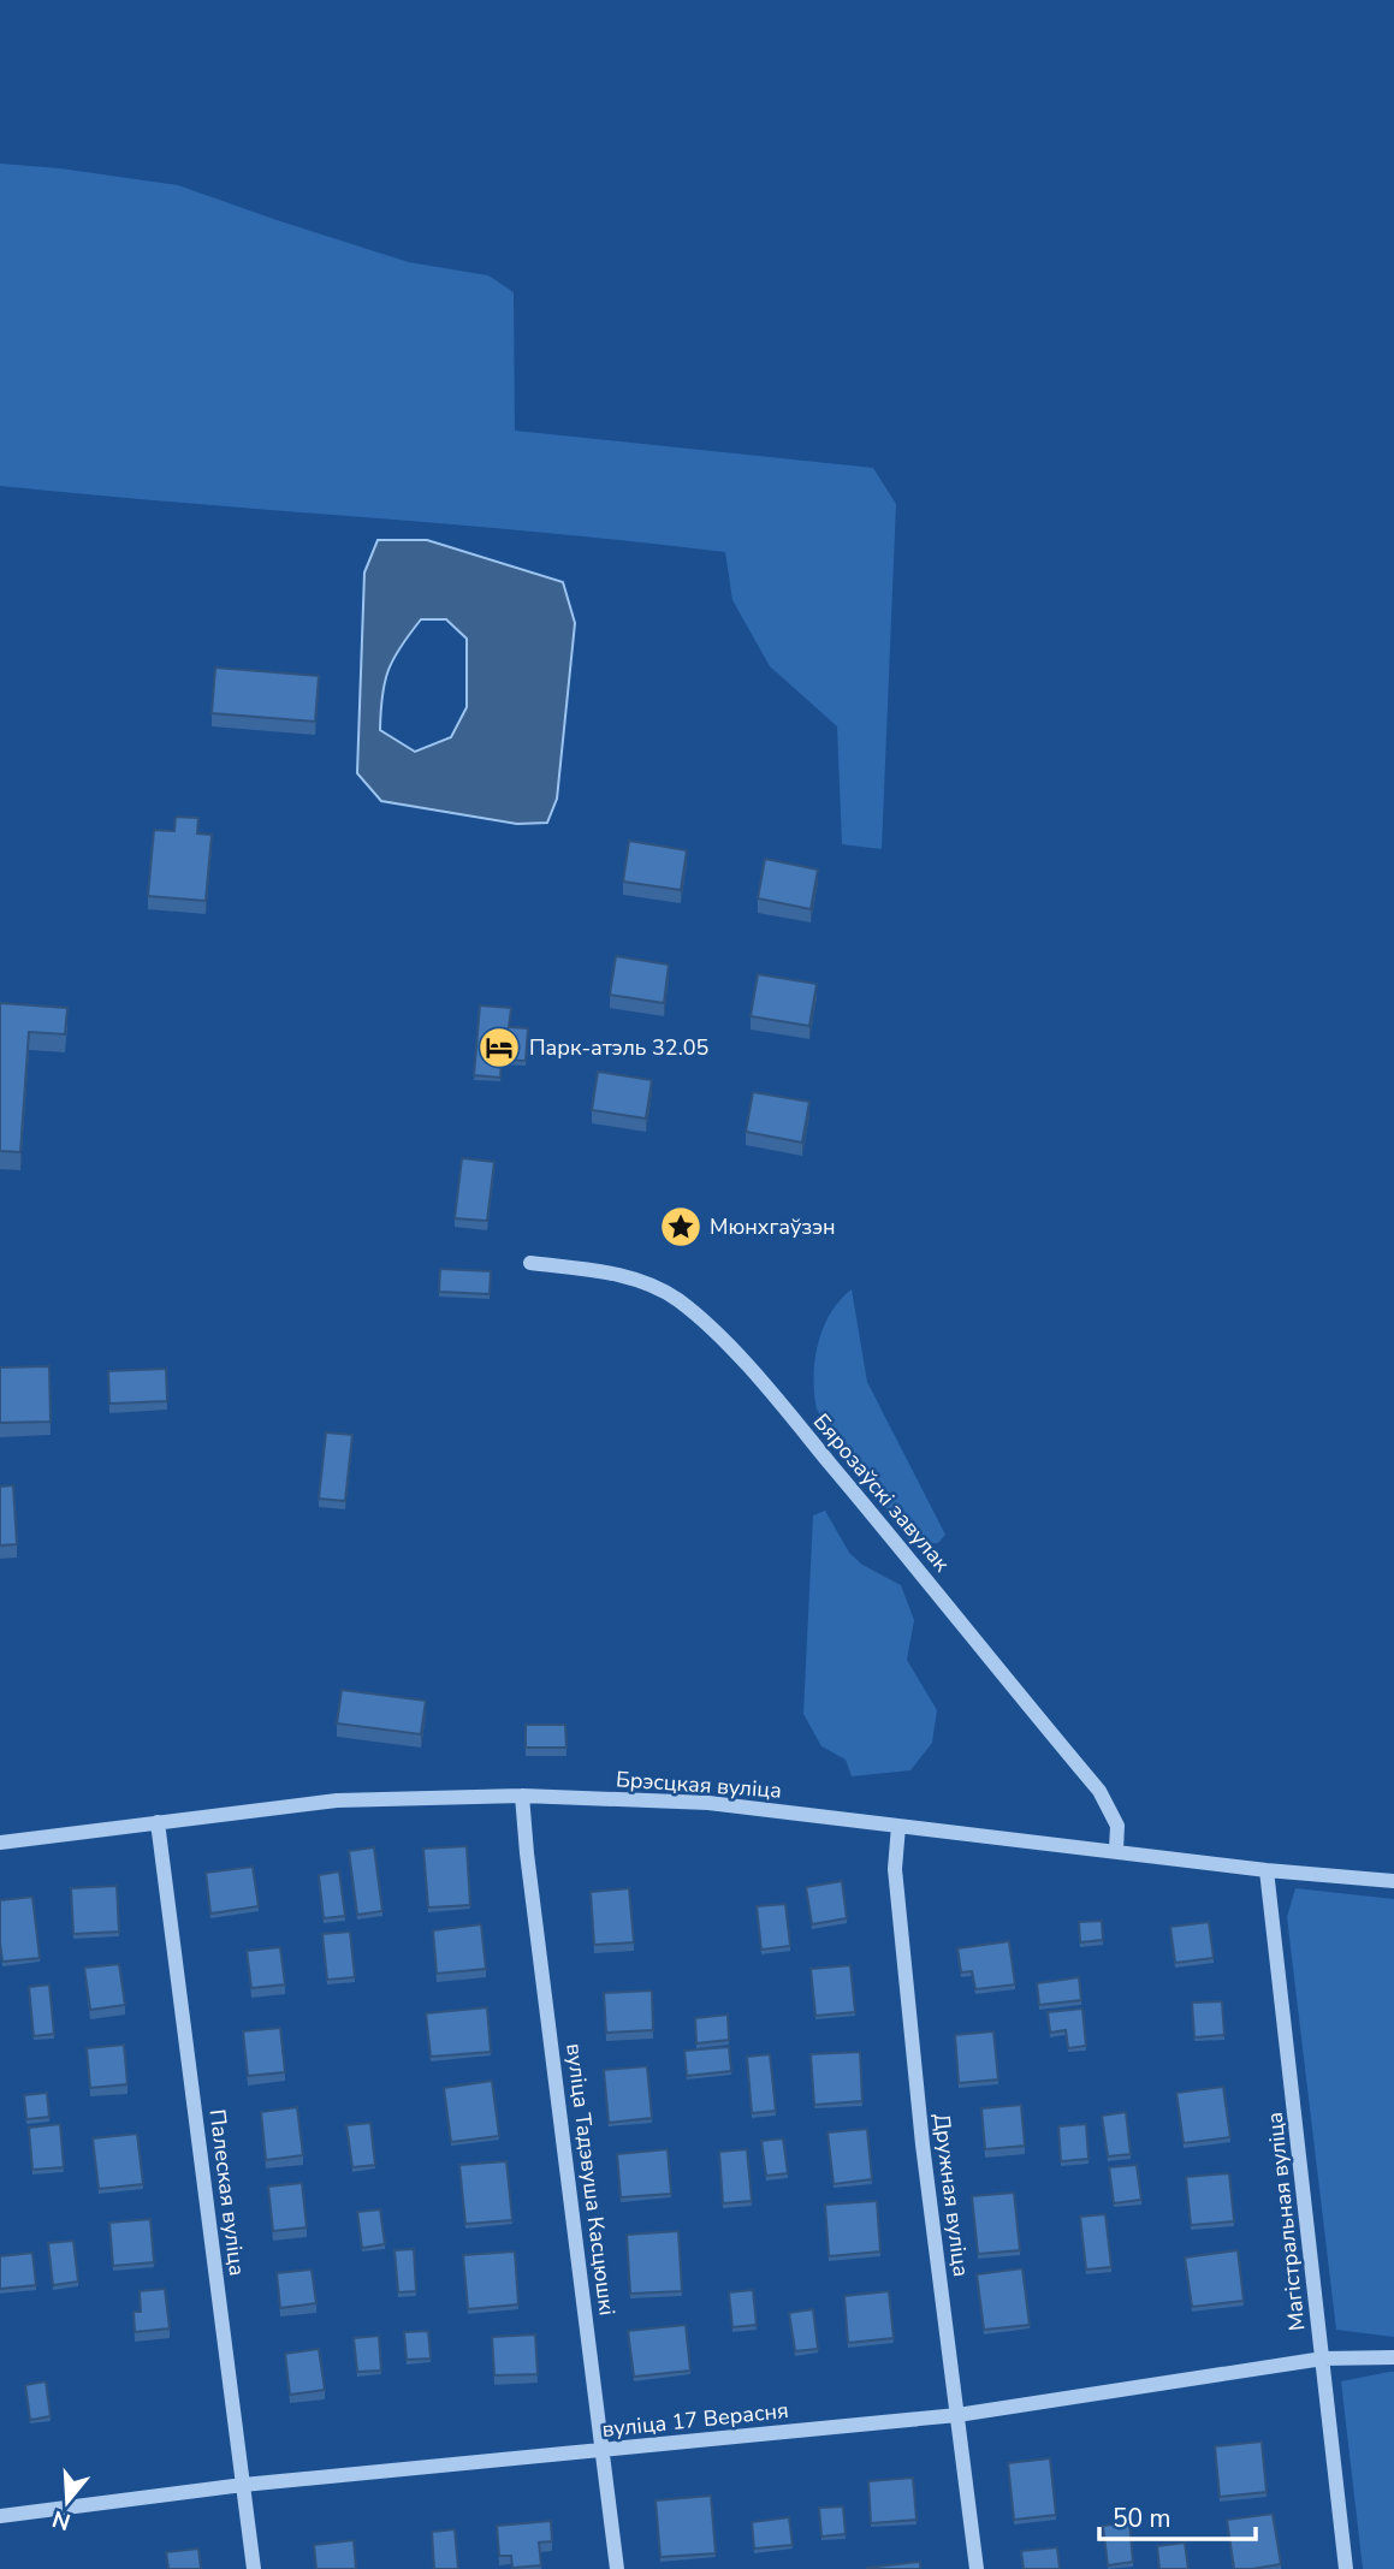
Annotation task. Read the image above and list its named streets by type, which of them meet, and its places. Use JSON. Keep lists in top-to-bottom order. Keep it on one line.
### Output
{"streets":{"street":["Бярозаўскі завулак","Брэсцкая вуліца","вуліца Тадэвуша Касцюшкі","Палеская вуліца","Дружная вуліца","Магістральная вуліца","вуліца 17 Верасня"]},"crossings":[["Бярозаўскі завулак","Брэсцкая вуліца"],["Брэсцкая вуліца","вуліца Тадэвуша Касцюшкі"],["Брэсцкая вуліца","Палеская вуліца"],["Брэсцкая вуліца","Дружная вуліца"],["Брэсцкая вуліца","Магістральная вуліца"],["вуліца Тадэвуша Касцюшкі","вуліца 17 Верасня"],["Палеская вуліца","вуліца 17 Верасня"],["Дружная вуліца","вуліца 17 Верасня"],["Магістральная вуліца","вуліца 17 Верасня"]],"places":{"hotel":["Парк-атэль 32.05"],"place":["Мюнхгаўзэн"]},"scale_bar":"50 m","north":"bottom"}
